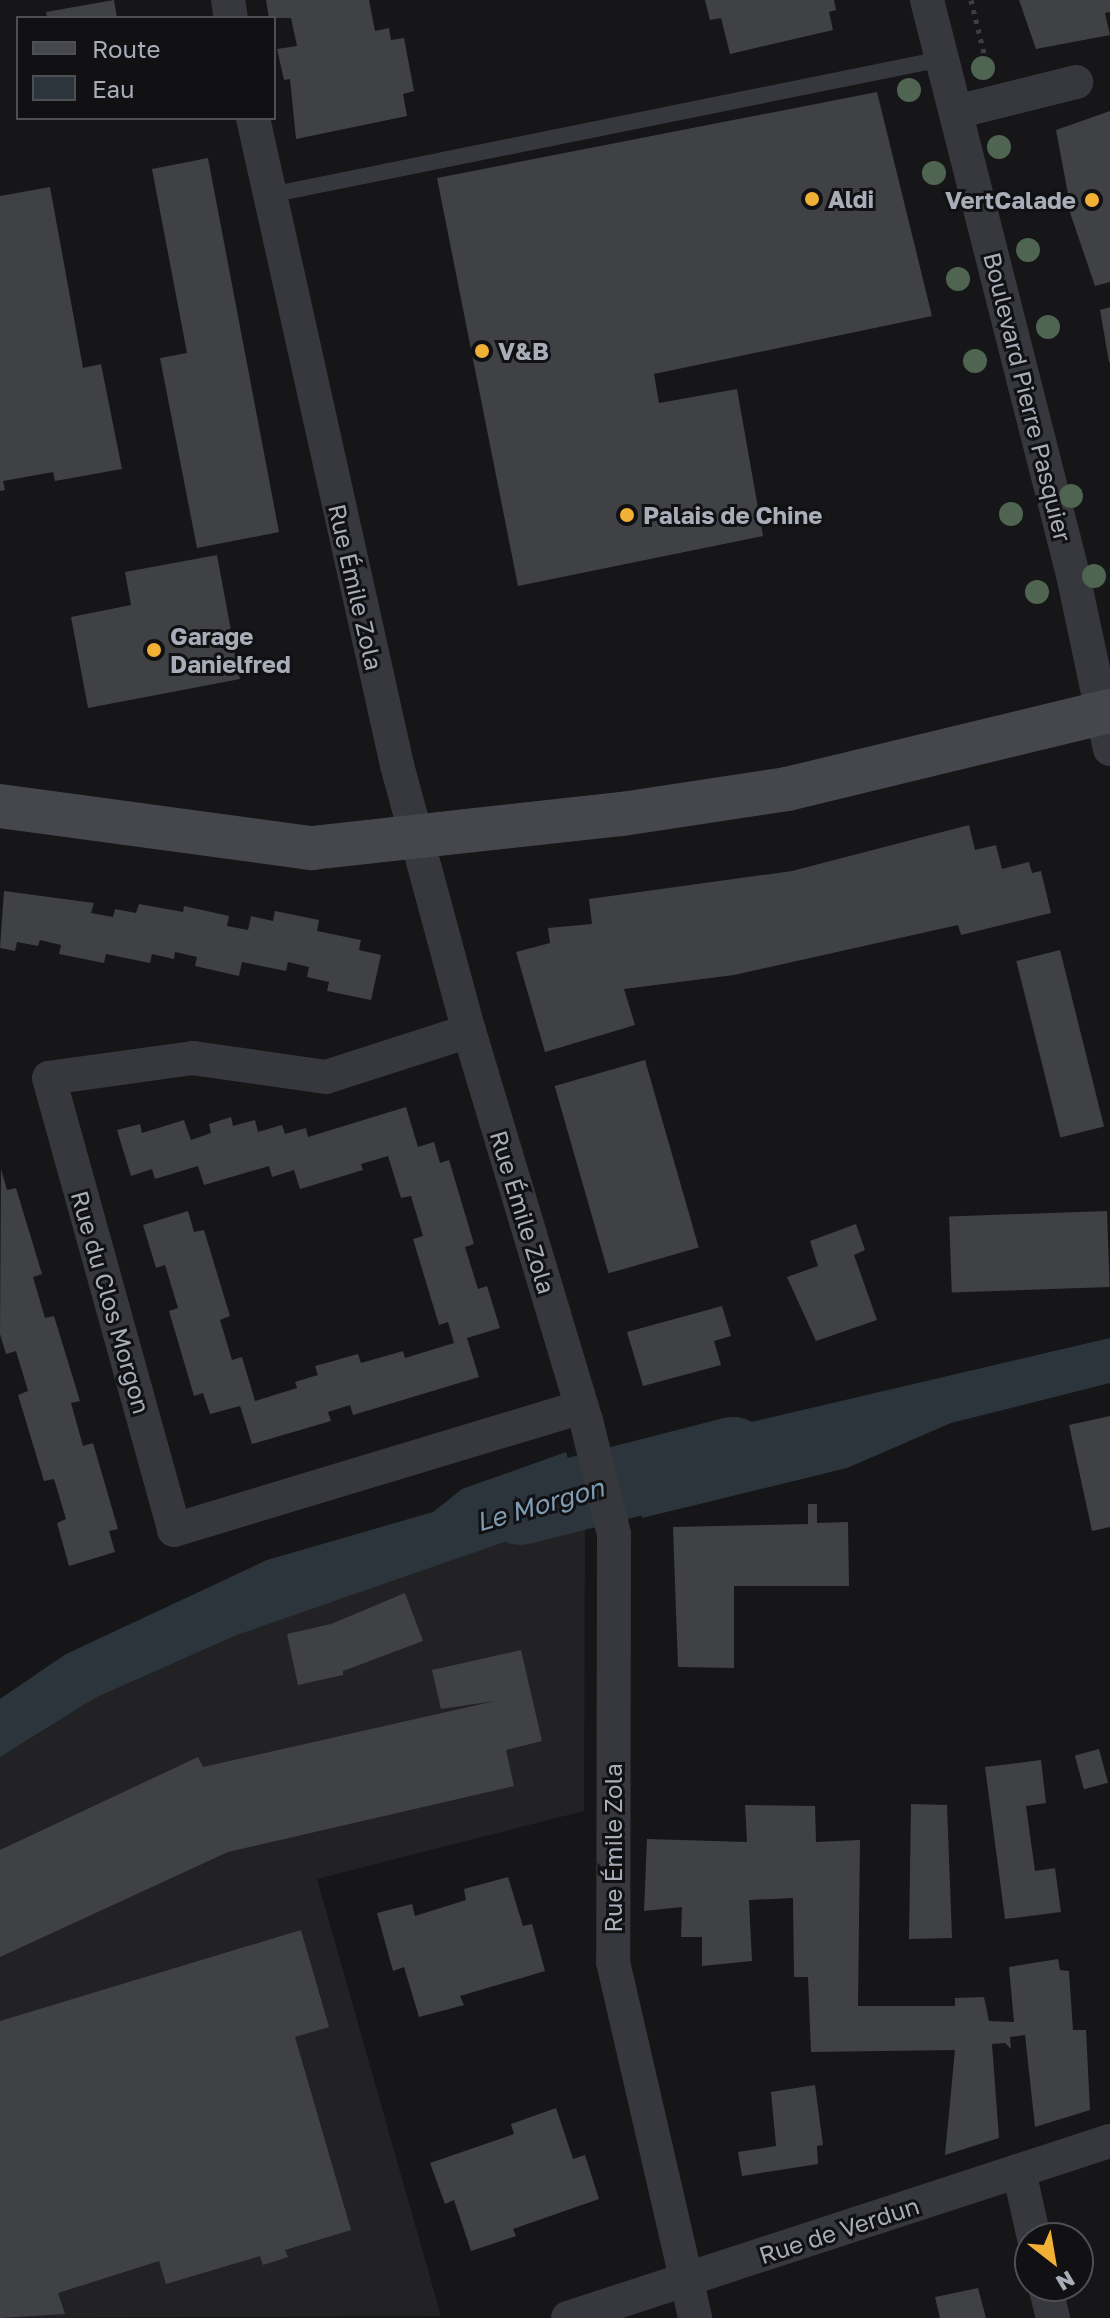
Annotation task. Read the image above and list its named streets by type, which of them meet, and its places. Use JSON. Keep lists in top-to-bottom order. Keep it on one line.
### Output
{"streets":{"street":["Boulevard Pierre Pasquier","Rue Émile Zola","Rue du Clos Morgon","Rue de Verdun"]},"crossings":[["Rue Émile Zola","Rue du Clos Morgon"],["Rue Émile Zola","Rue de Verdun"]],"water":["Le Morgon"],"places":["Aldi","VertCalade","V&B","Palais de Chine","Garage Danielfred"],"legend":["Route","Eau"],"north":"bottom right"}
